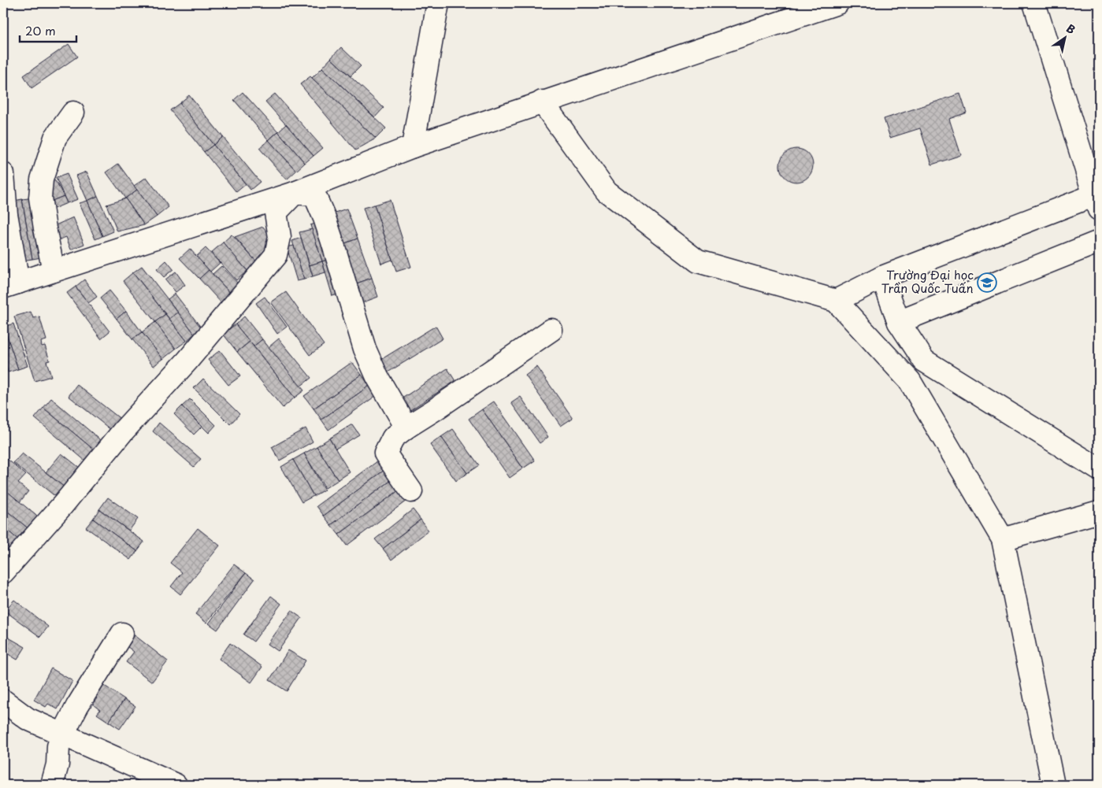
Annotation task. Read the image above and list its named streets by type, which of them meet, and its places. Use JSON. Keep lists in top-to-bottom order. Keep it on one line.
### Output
{"places":{"school or university":["Trường Đại học Trần Quốc Tuấn"]},"scale_bar":"20 m","north":"top right"}
